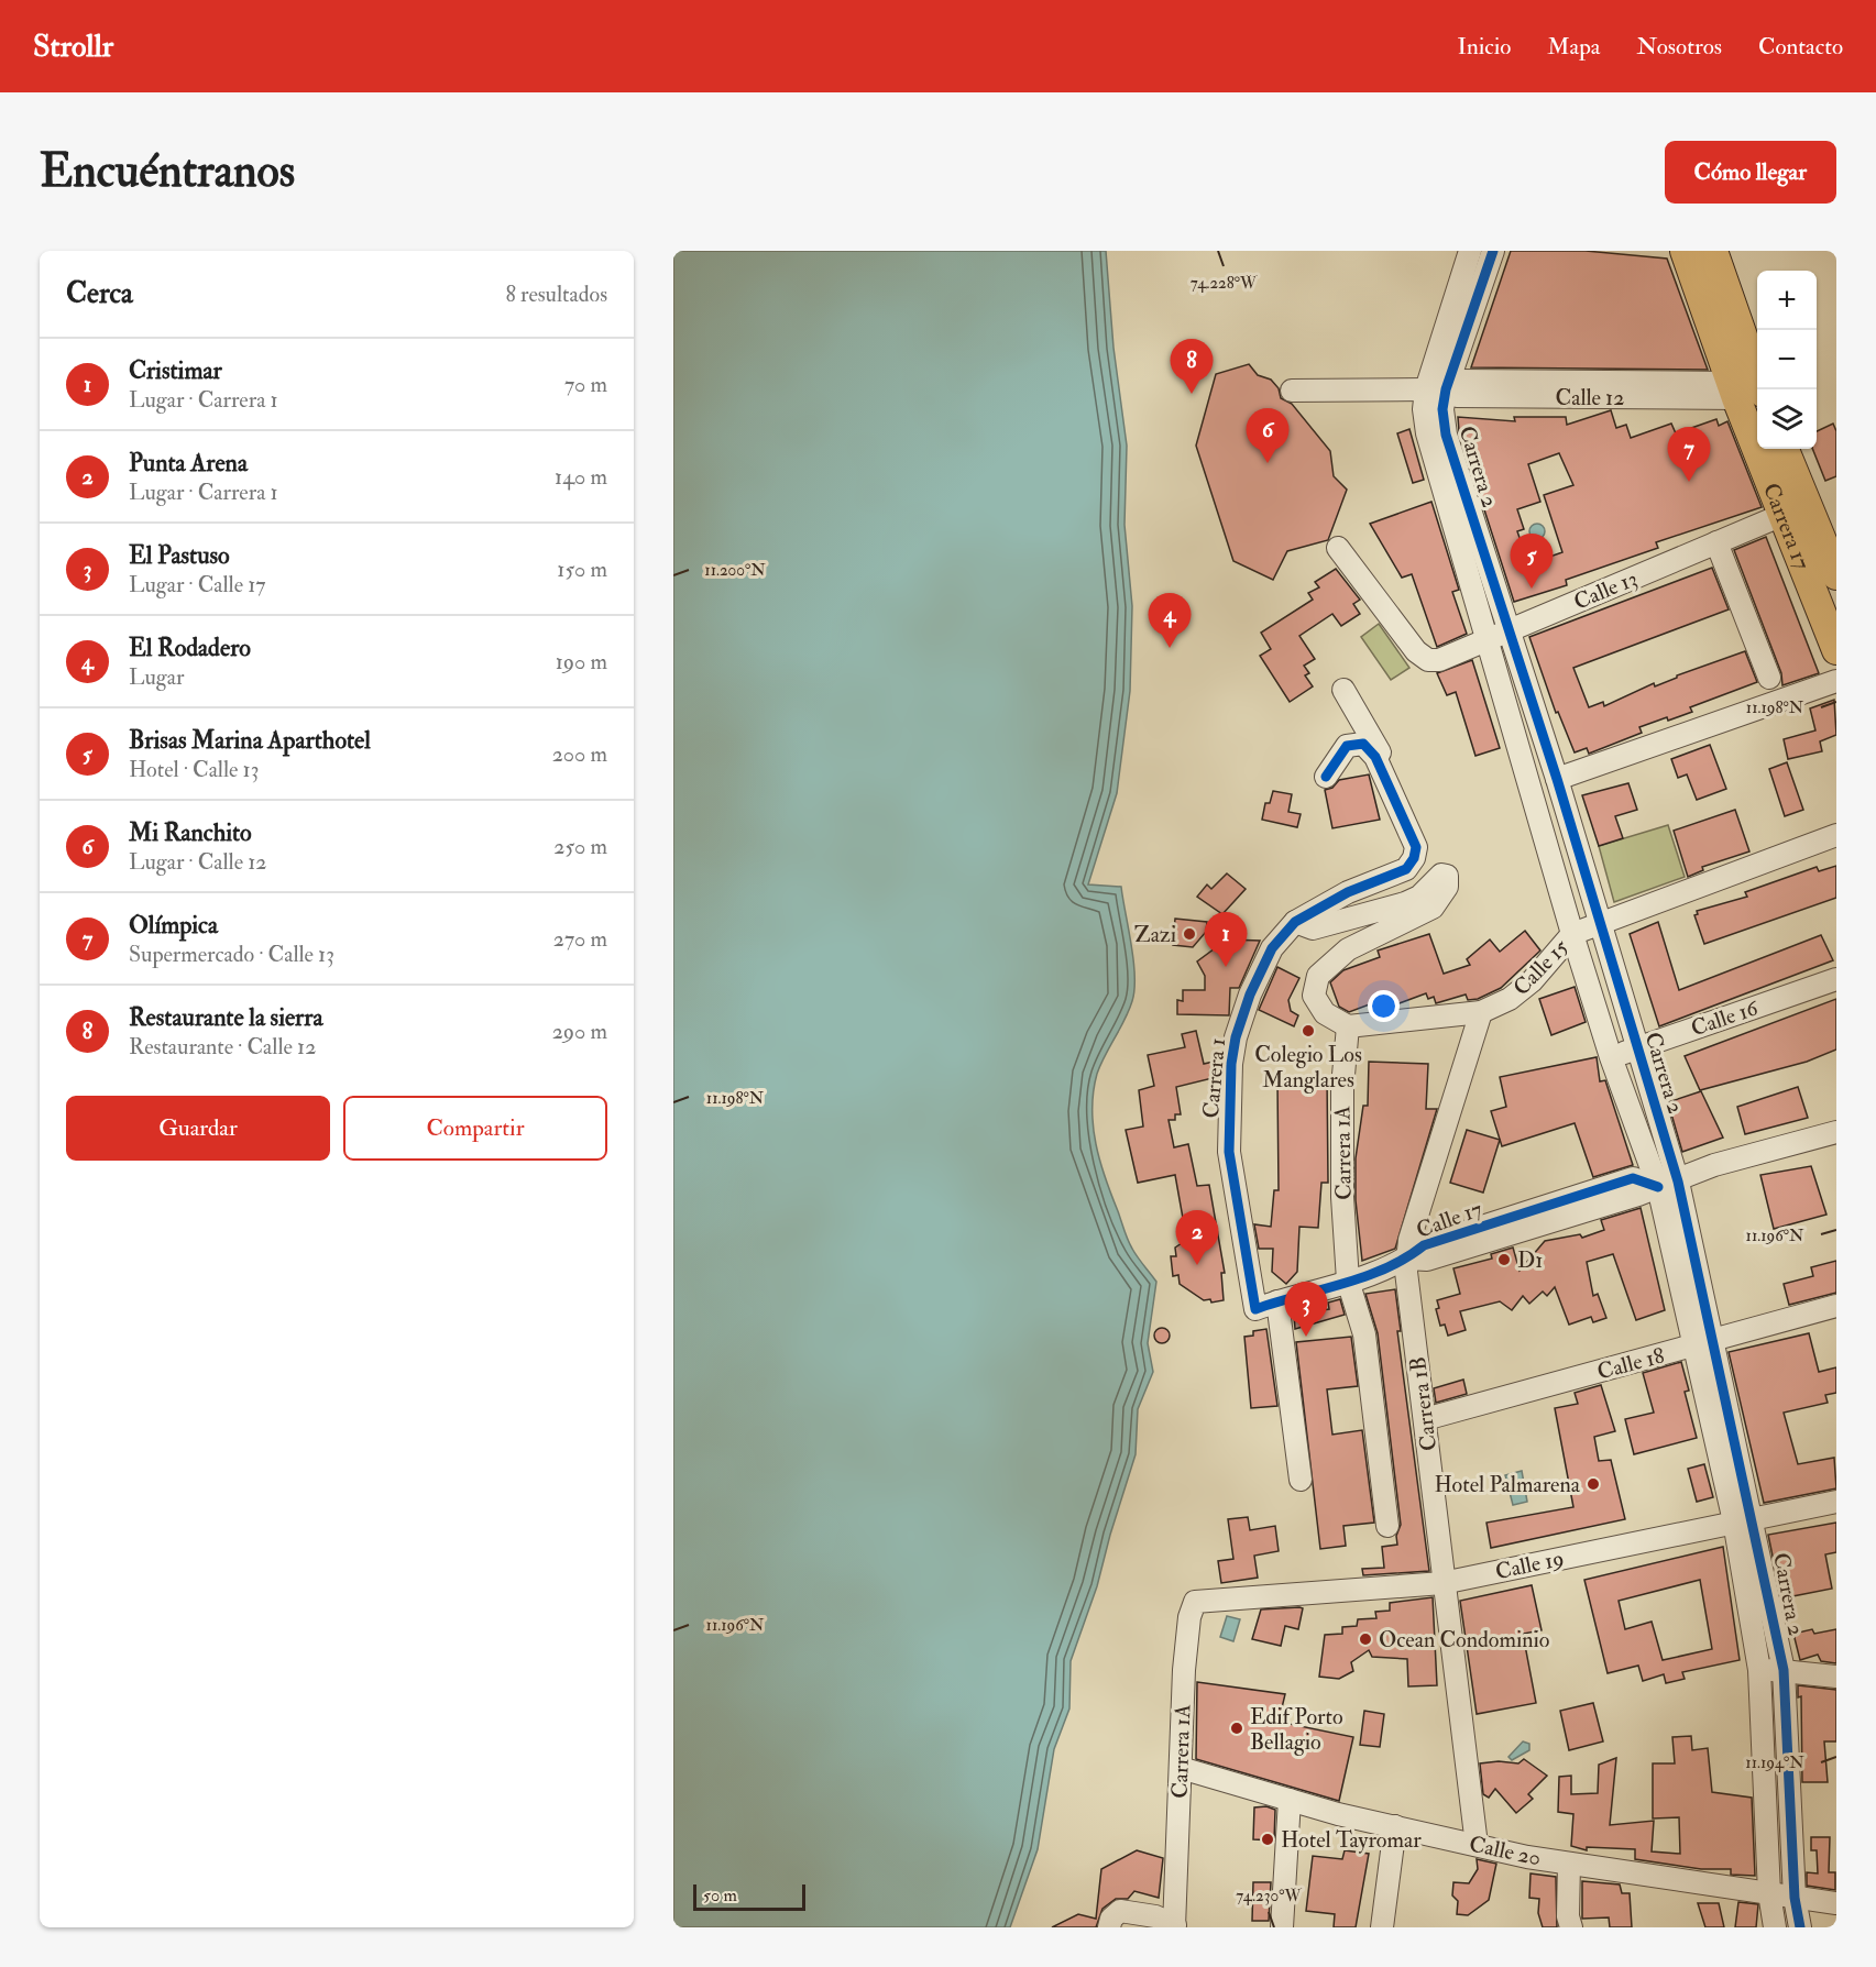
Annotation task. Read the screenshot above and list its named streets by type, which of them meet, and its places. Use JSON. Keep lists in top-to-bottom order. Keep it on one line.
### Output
{"streets":{"main road":["Carrera 17"],"street":["Calle 12","Carrera 2","Calle 13","Calle 15","Calle 16","Carrera 1","Carrera 1A","Calle 17","Calle 18","Carrera 1B","Calle 19","Calle 20"]},"crossings":[["Calle 12","Carrera 2"],["Calle 12","Carrera 17"],["Carrera 2","Calle 13"],["Carrera 2","Calle 15"],["Carrera 2","Calle 16"],["Carrera 2","Calle 17"],["Carrera 2","Calle 18"],["Carrera 2","Calle 19"],["Carrera 2","Calle 20"],["Carrera 17","Calle 13"],["Calle 15","Carrera 1A"],["Calle 15","Carrera 1B"],["Carrera 1","Calle 17"],["Carrera 1A","Calle 17"],["Carrera 1A","Calle 19"],["Carrera 1A","Calle 20"],["Calle 17","Carrera 1B"],["Calle 18","Carrera 1B"],["Carrera 1B","Calle 19"],["Carrera 1B","Calle 20"]],"places":["Zazi","Colegio Los Manglares","D1","Hotel Palmarena","Ocean Condominio","Edif Porto Bellagio","Hotel Tayromar"],"scale_bar":"50 m","page":{"header":"Strollr","nav":["Inicio","Mapa","Nosotros","Contacto"],"buttons":["Cómo llegar",["Guardar","Compartir"]],"title":"Encuéntranos","heading":["Cerca","8 resultados"],"map_buttons":["+","−"],"list":[{"mark":"1","name":"Cristimar","note":"Lugar · Carrera 1","value":"70 m"},{"mark":"2","name":"Punta Arena","note":"Lugar · Carrera 1","value":"140 m"},{"mark":"3","name":"El Pastuso","note":"Lugar · Calle 17","value":"150 m"},{"mark":"4","name":"El Rodadero","note":"Lugar","value":"190 m"},{"mark":"5","name":"Brisas Marina Aparthotel","note":"Hotel · Calle 13","value":"200 m"},{"mark":"6","name":"Mi Ranchito","note":"Lugar · Calle 12","value":"250 m"},{"mark":"7","name":"Olímpica","note":"Supermercado · Calle 13","value":"270 m"},{"mark":"8","name":"Restaurante la sierra","note":"Restaurante · Calle 12","value":"290 m"}],"pins":["8","6","7","5","4","1","2","3"],"scale":"50 m"},"coordinates":["74.228°W","11.200°N","11.198°N","11.196°N","11.194°N","74.230°W"]}
